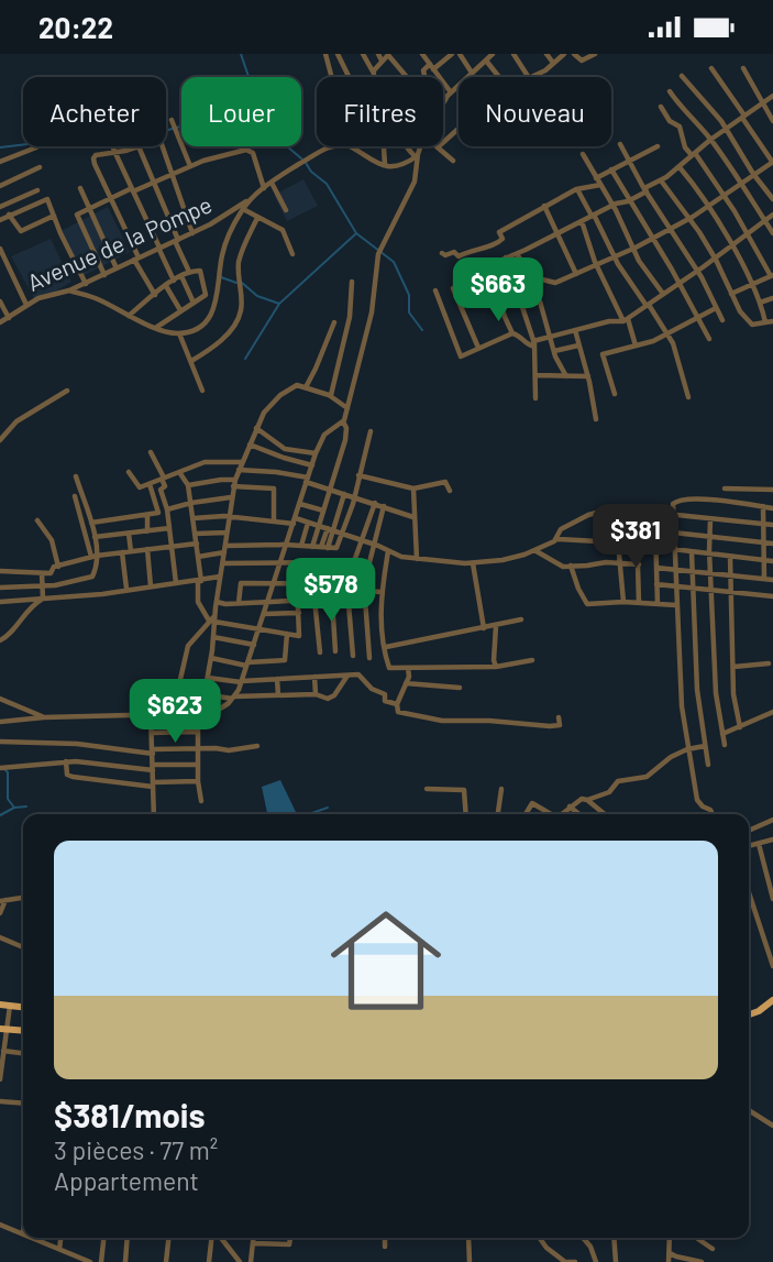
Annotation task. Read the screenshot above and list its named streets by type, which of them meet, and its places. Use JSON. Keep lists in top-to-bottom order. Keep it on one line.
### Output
{"streets":{"street":["Avenue de la Pompe"]},"page":{"status":"20:22","chip":["Acheter","Louer","Filtres","Nouveau"],"price":["$663","$381","$578","$623"],"list":[{"name":"$381/mois","note":"3 pièces · 77 m² · Appartement"}]}}
